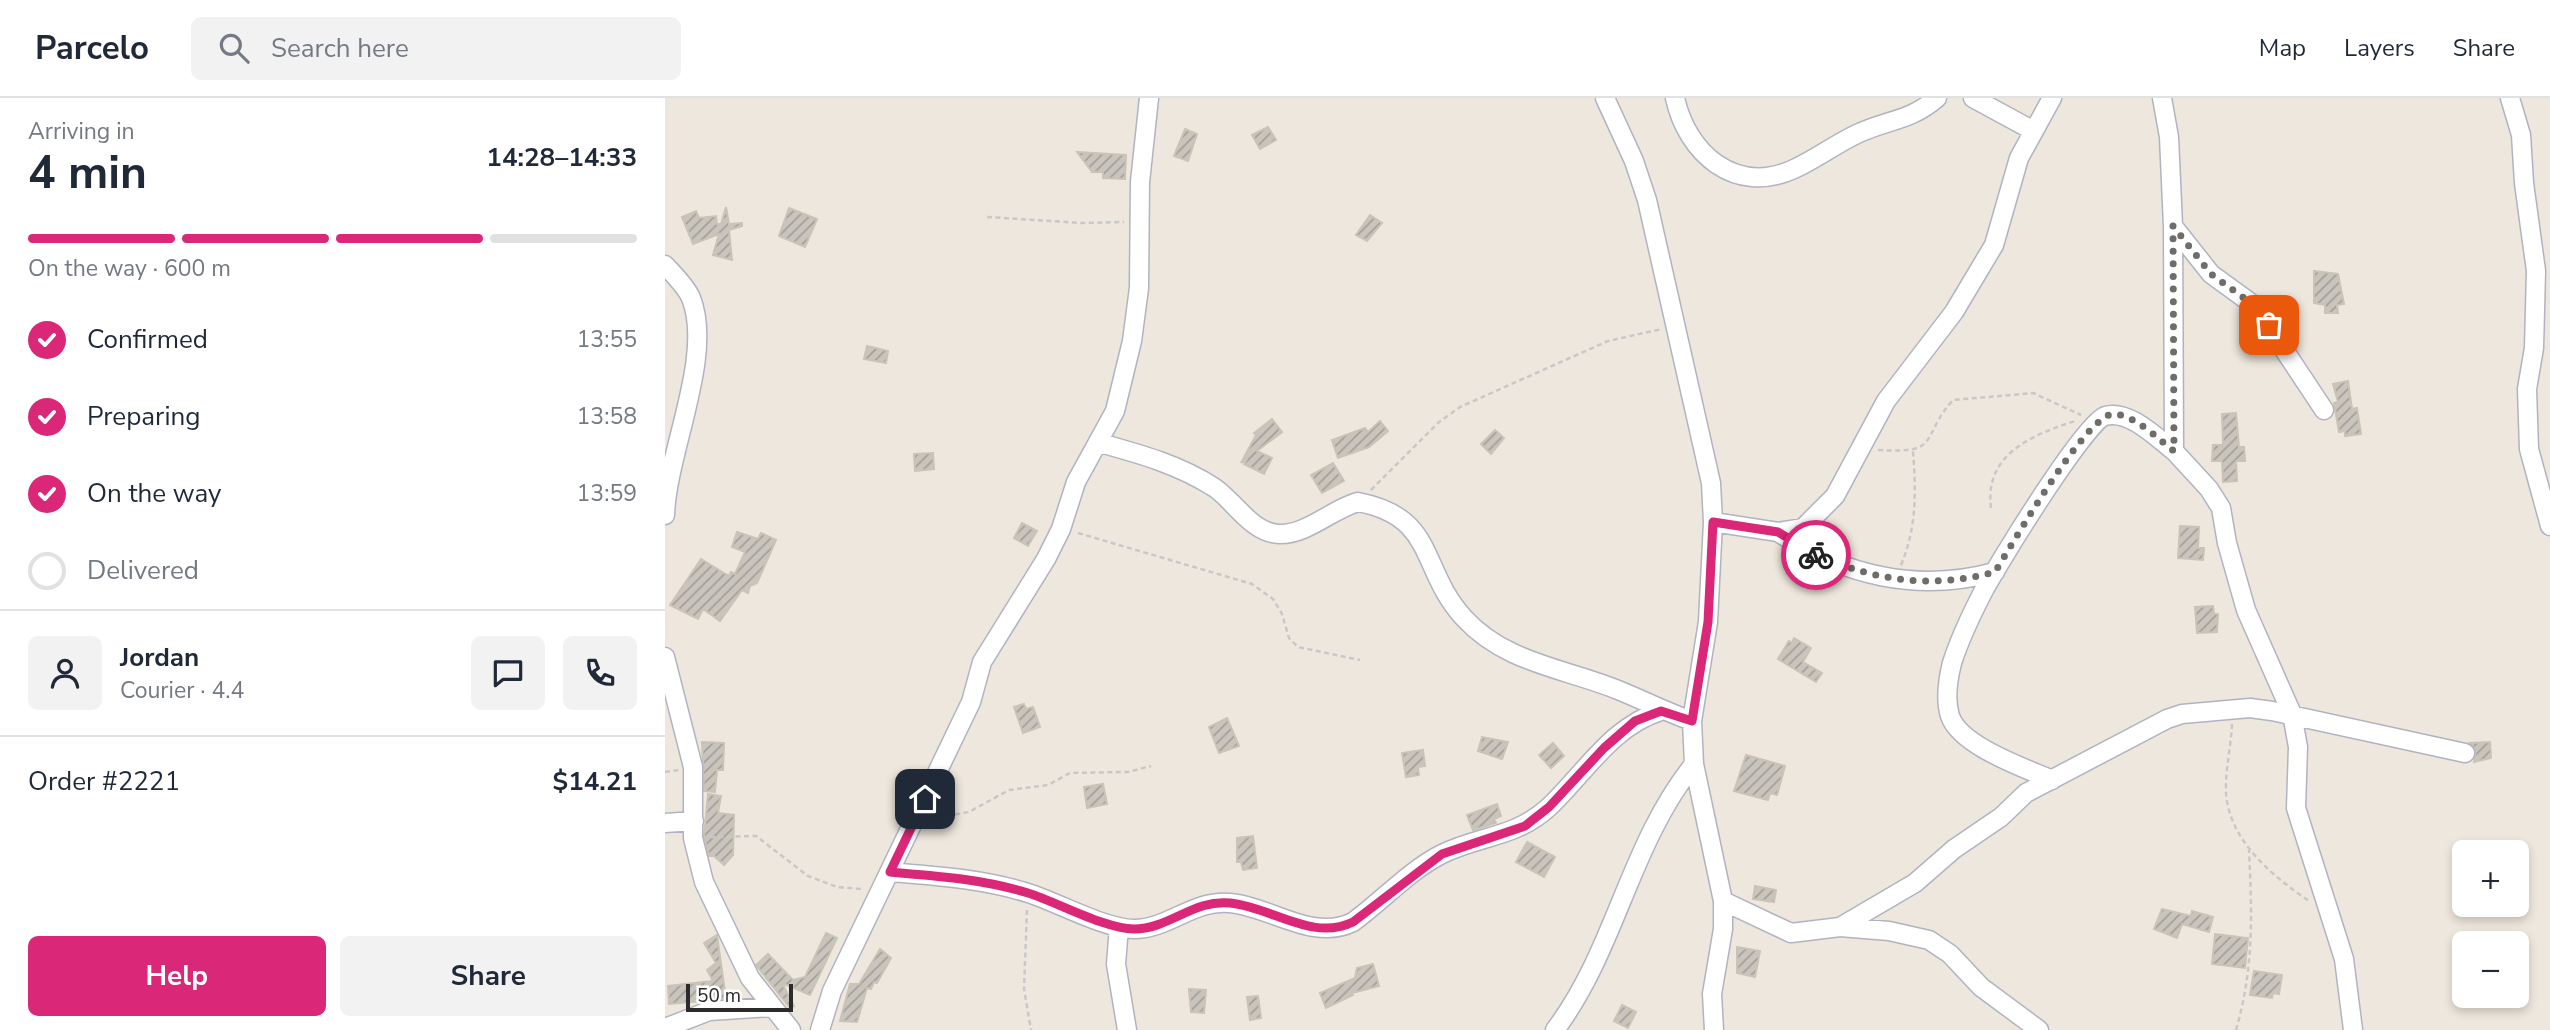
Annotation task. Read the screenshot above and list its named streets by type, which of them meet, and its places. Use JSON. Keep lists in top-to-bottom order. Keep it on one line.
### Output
{"scale_bar":"50 m","page":{"header":"Parcelo","search":"Search here","nav":["Map","Layers","Share"],"heading":["4 min","Arriving in","14:28–14:33"],"panel":["Jordan","Courier · 4.4","Order #2221","$14.21"],"bar":"On the way · 600 m","list":[["Confirmed","13:55"],["Preparing","13:58"],["On the way","13:59"],"Delivered"],"map_buttons":["+","−"],"buttons":["Help","Share"],"scale":"50 m"}}
